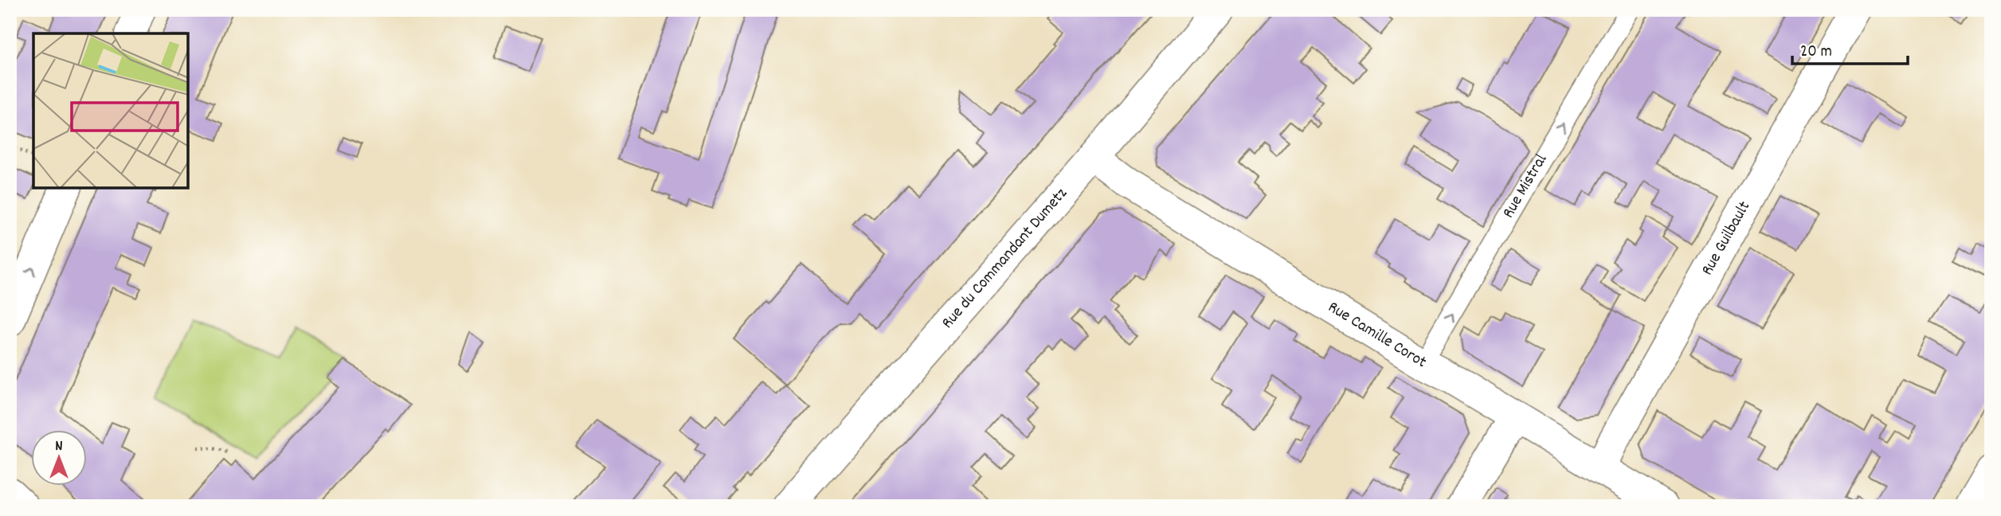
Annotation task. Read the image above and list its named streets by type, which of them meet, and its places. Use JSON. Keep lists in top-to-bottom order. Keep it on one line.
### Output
{"streets":{"street":["Rue Guilbault","Rue du Commandant Dumetz","Rue Camille Corot"],"lane":["Rue Mistral"]},"crossings":[["Rue Mistral","Rue Camille Corot"],["Rue Guilbault","Rue Camille Corot"],["Rue du Commandant Dumetz","Rue Camille Corot"]],"one_way":["Rue Mistral"],"scale_bar":"20 m","north":"top"}
